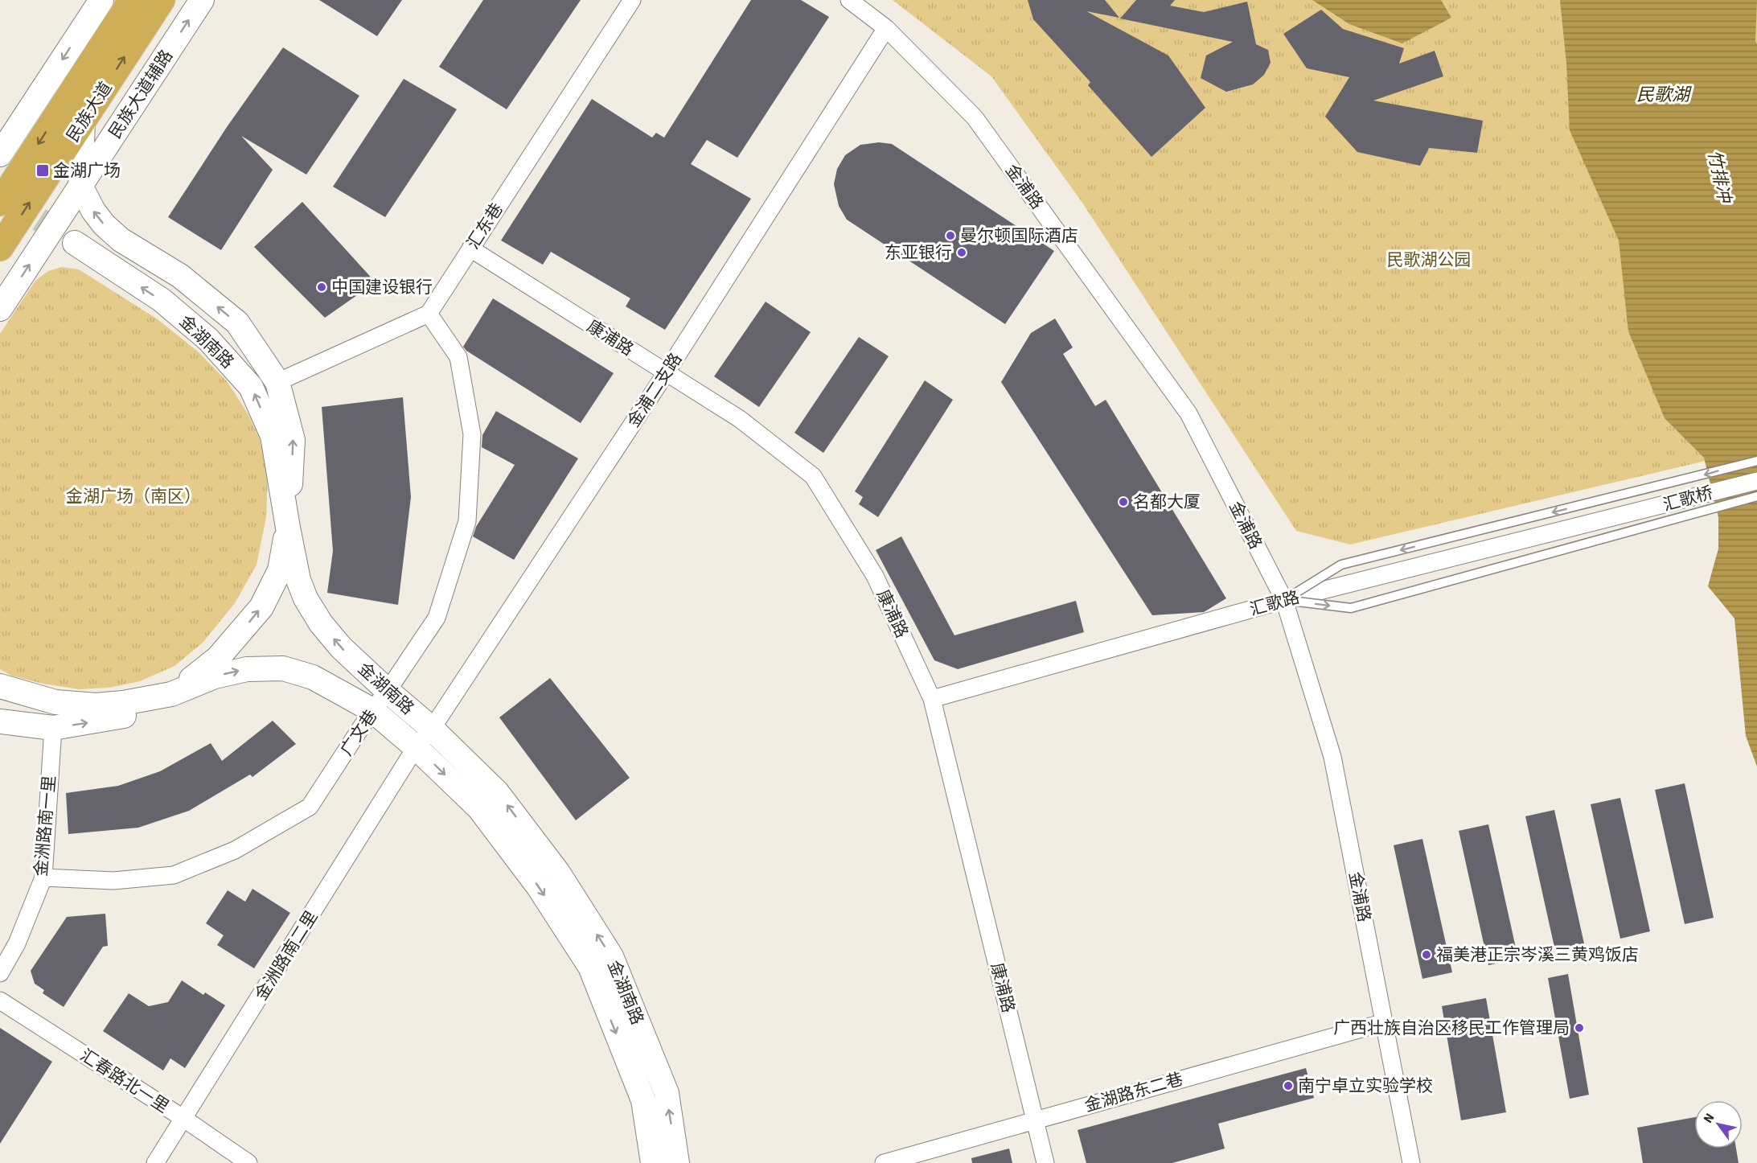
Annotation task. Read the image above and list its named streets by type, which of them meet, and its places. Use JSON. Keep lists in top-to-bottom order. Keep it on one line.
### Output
{"streets":{"highway":["民族大道"],"main road":["民族大道辅路","金湖南路"],"street":["金浦路","汇东巷","康浦路","金浦二支路","汇歌桥","汇歌路","广文巷","金洲路南一里","金洲路南二里","汇春路北一里","金湖路东二巷"]},"crossings":[["金浦路","金浦二支路"],["金浦路","汇歌路"],["金浦路","金湖路东二巷"],["汇东巷","康浦路"],["汇东巷","广文巷"],["康浦路","金浦二支路"],["康浦路","汇歌路"],["康浦路","金湖路东二巷"],["金湖南路","金浦二支路"],["金湖南路","广文巷"],["金湖南路","金洲路南二里"],["金浦二支路","金洲路南二里"],["汇歌桥","汇歌路"],["广文巷","金洲路南一里"],["金洲路南二里","汇春路北一里"]],"water":["民歌湖","竹排冲"],"parks":["民歌湖公园","金湖广场（南区）"],"places":{"transit":["金湖广场"],"other":["曼尔顿国际酒店","东亚银行","中国建设银行","名都大厦","福美港正宗岑溪三黄鸡饭店","广西壮族自治区移民工作管理局","南宁卓立实验学校"]},"north":"top left"}
